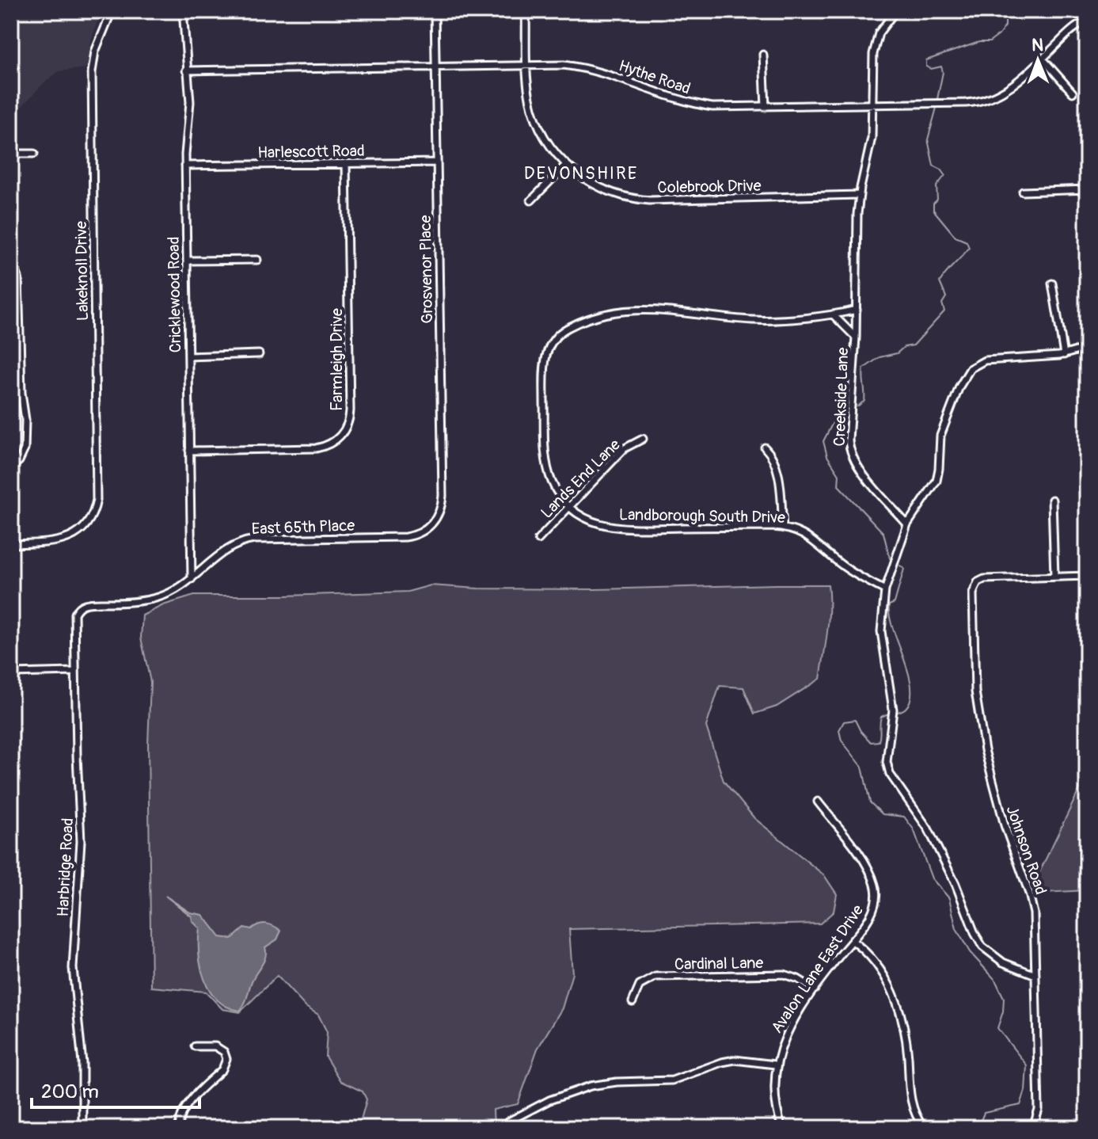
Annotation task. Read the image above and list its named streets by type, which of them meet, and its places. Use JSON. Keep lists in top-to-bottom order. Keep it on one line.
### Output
{"streets":{"street":["Hythe Road","Harlescott Road","Colebrook Drive","Grosvenor Place","Lakeknoll Drive","Cricklewood Road","Farmleigh Drive","Creekside Lane","Lands End Lane","Landborough South Drive","East 65th Place","Johnson Road","Harbridge Road","Cardinal Lane","Avalon Lane East Drive"]},"crossings":[["Hythe Road","Colebrook Drive"],["Hythe Road","Grosvenor Place"],["Hythe Road","Cricklewood Road"],["Hythe Road","Creekside Lane"],["Harlescott Road","Grosvenor Place"],["Harlescott Road","Cricklewood Road"],["Harlescott Road","Farmleigh Drive"],["Colebrook Drive","Creekside Lane"],["Grosvenor Place","East 65th Place"],["Cricklewood Road","Farmleigh Drive"],["Cricklewood Road","East 65th Place"],["Creekside Lane","Landborough South Drive"],["Lands End Lane","Landborough South Drive"],["East 65th Place","Harbridge Road"],["Cardinal Lane","Avalon Lane East Drive"]],"districts":["DEVONSHIRE"],"scale_bar":"200 m","north":"top"}
